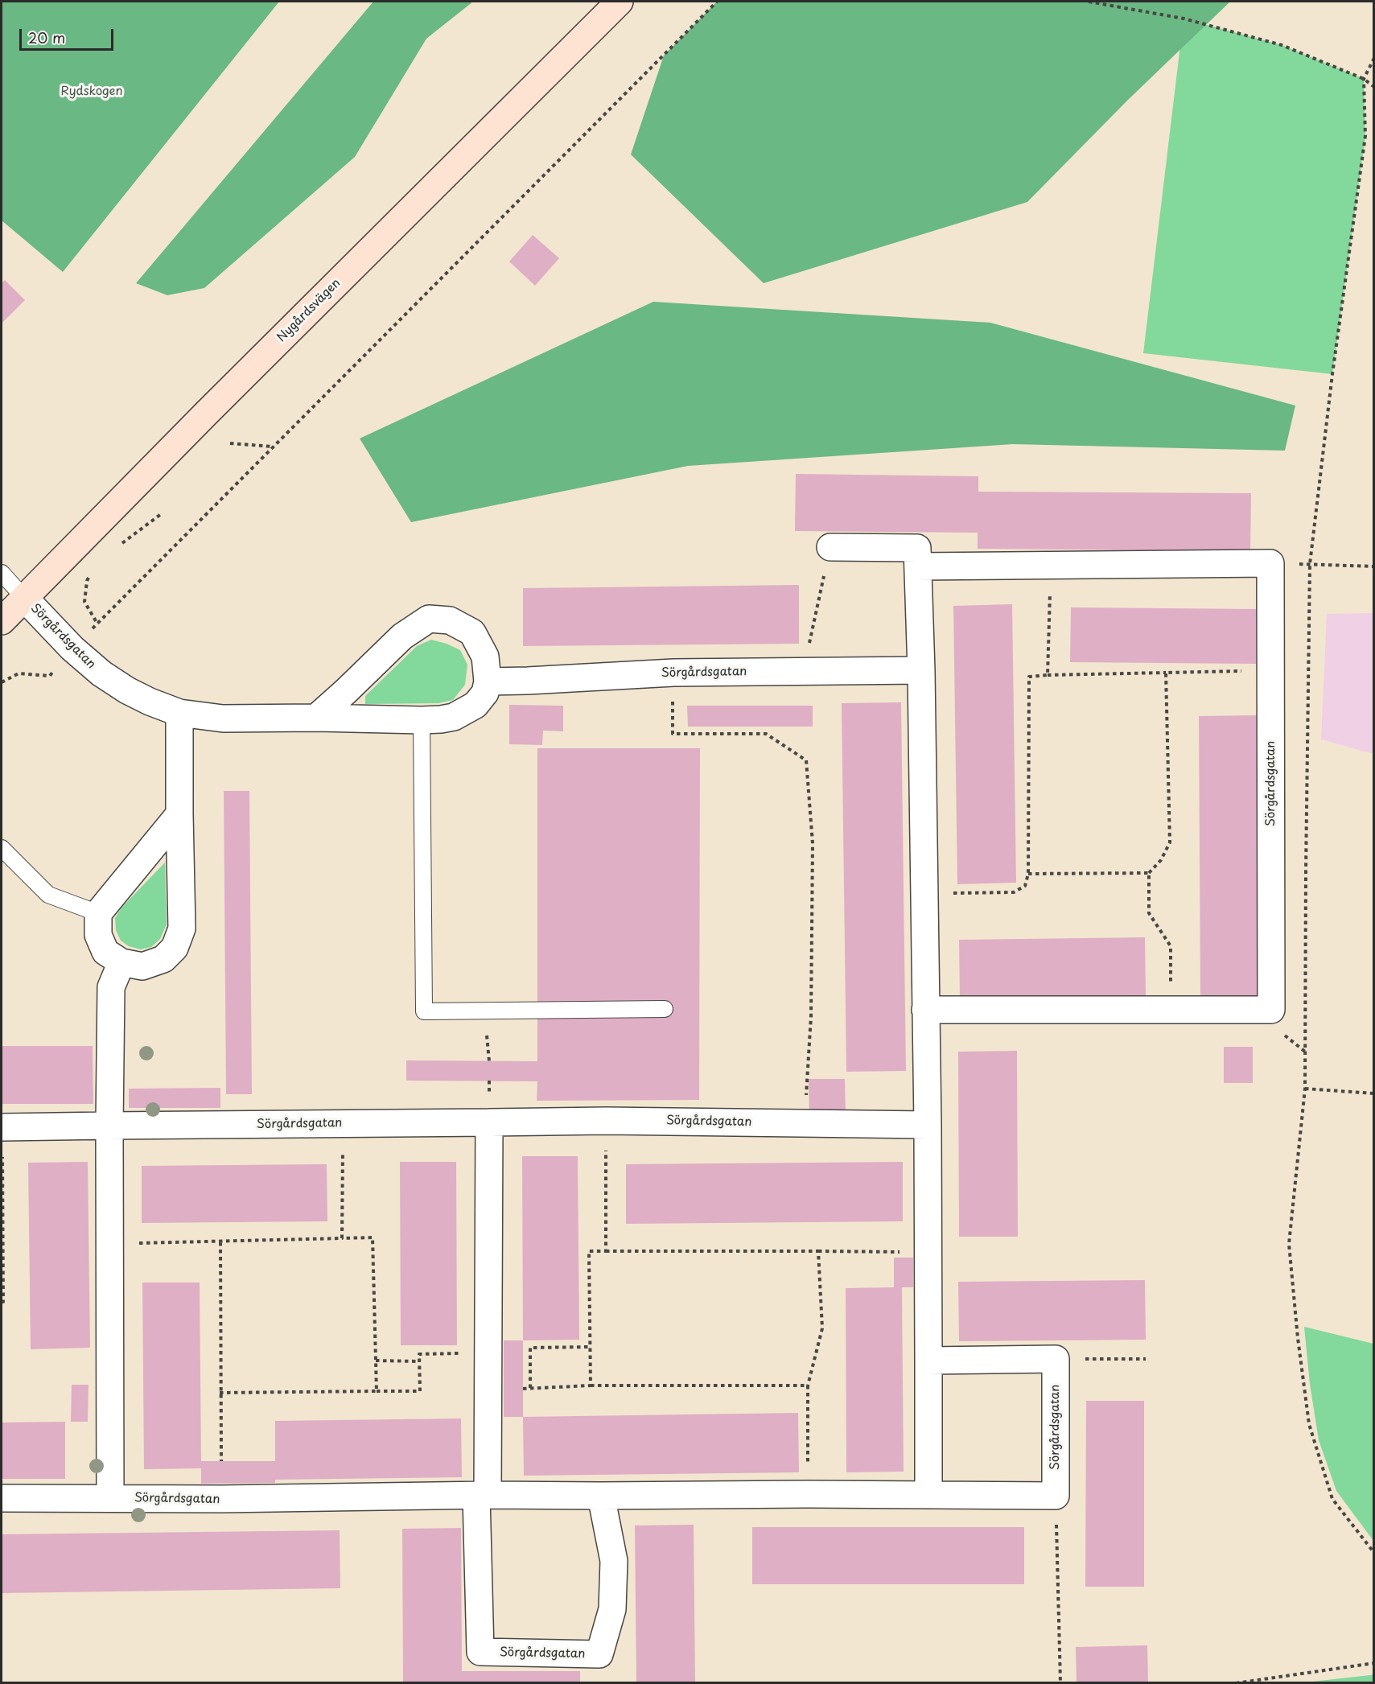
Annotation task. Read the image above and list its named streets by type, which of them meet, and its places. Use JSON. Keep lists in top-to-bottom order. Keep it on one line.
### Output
{"streets":{"street":["Nygårdsvägen","Sörgårdsgatan"]},"crossings":[["Nygårdsvägen","Sörgårdsgatan"]],"parks":["Rydskogen"],"scale_bar":"20 m"}
